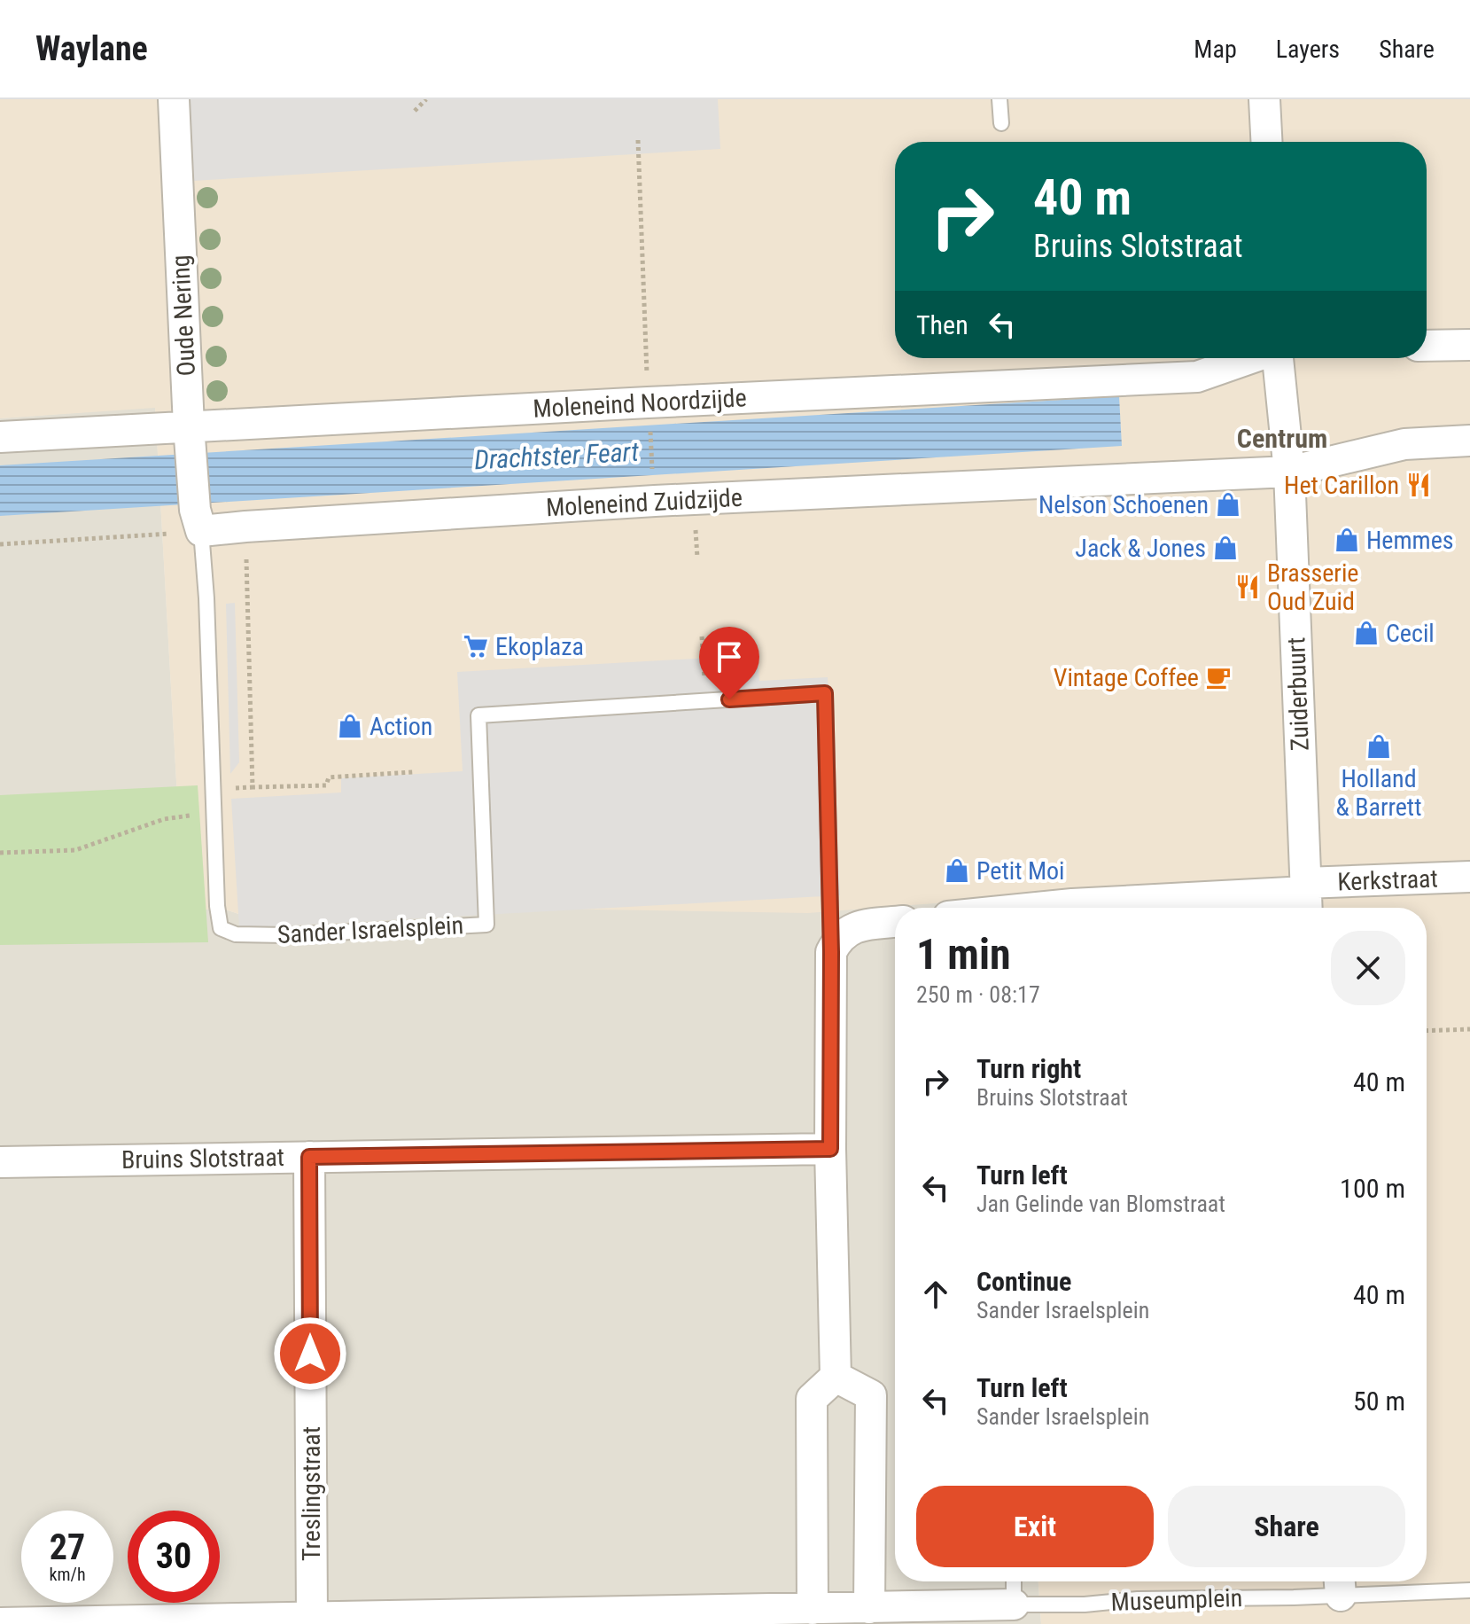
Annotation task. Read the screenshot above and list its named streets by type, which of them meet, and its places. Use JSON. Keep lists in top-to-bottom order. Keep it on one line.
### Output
{"streets":{"street":["Oude Nering","Moleneind Noordzijde","Moleneind Zuidzijde","Zuiderbuurt","Kerkstraat","Bruins Slotstraat","Treslingstraat"],"lane":["Sander Israelsplein","Museumplein"]},"crossings":[["Oude Nering","Moleneind Noordzijde"],["Oude Nering","Moleneind Zuidzijde"],["Oude Nering","Sander Israelsplein"],["Moleneind Zuidzijde","Zuiderbuurt"],["Moleneind Zuidzijde","Sander Israelsplein"],["Zuiderbuurt","Kerkstraat"],["Bruins Slotstraat","Treslingstraat"]],"districts":["Centrum"],"water":["Drachtster Feart"],"places":{"restaurant":["Het Carillon","Brasserie Oud Zuid"],"shop":["Nelson Schoenen","Hemmes","Jack & Jones","Cecil","Action","Holland & Barrett","Petit Moi"],"supermarket":["Ekoplaza"],"cafe":["Vintage Coffee"]},"page":{"header":"Waylane","nav":["Map","Layers","Share"],"turn":["40 m","Bruins Slotstraat"],"then":"Then","heading":["1 min","250 m · 08:17"],"list":[{"name":"Turn right","note":"Bruins Slotstraat","value":"40 m"},{"name":"Turn left","note":"Jan Gelinde van Blomstraat","value":"100 m"},{"name":"Continue","note":"Sander Israelsplein","value":"40 m"},{"name":"Turn left","note":"Sander Israelsplein","value":"50 m"}],"buttons":["Exit","Share"],"speed":"27 km/h","limit":"30"}}
